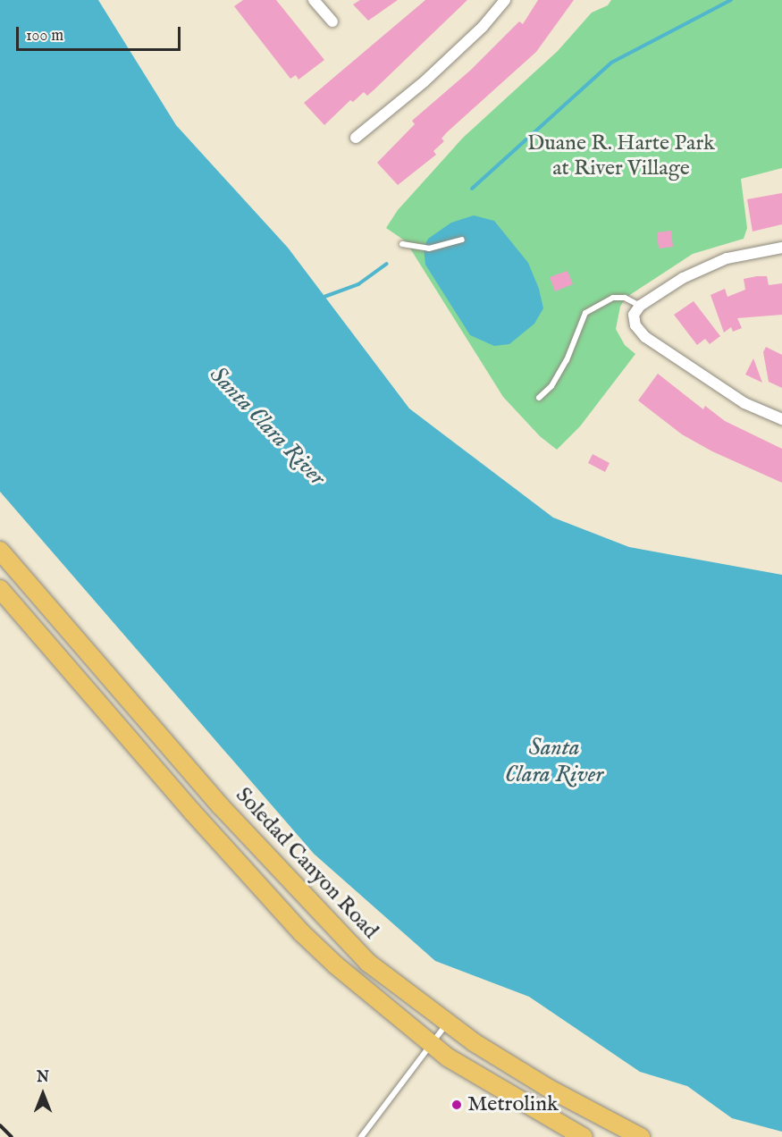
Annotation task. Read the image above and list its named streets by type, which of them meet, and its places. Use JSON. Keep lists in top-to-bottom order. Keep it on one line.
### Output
{"streets":{"main road":["Soledad Canyon Road"]},"water":["Santa Clara River"],"parks":["Duane R. Harte Park at River Village"],"places":["Metrolink"],"scale_bar":"100 m","north":"top"}
